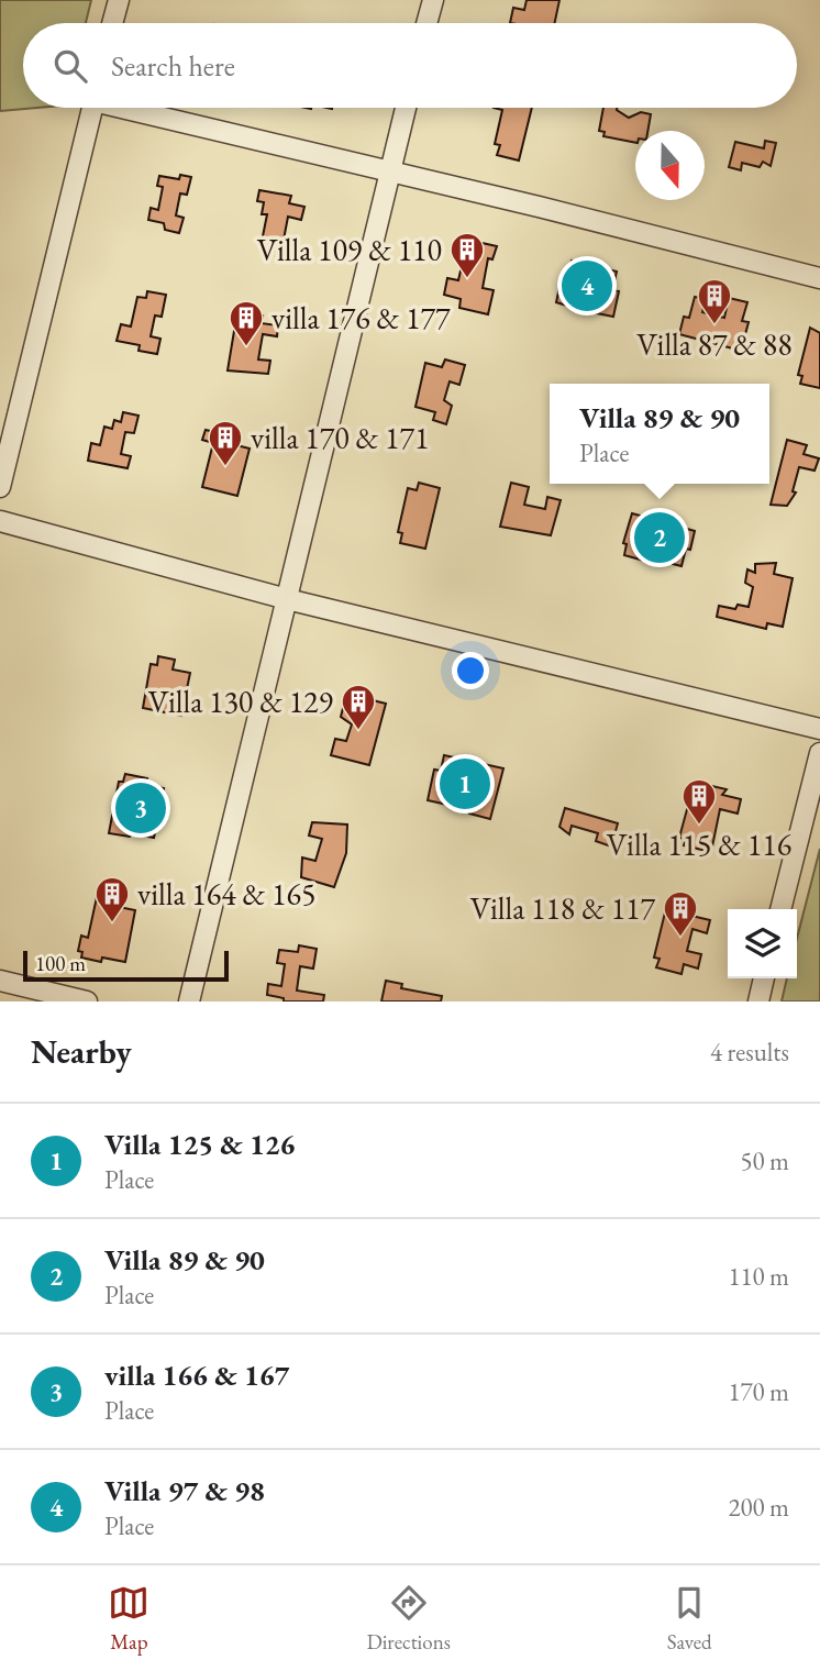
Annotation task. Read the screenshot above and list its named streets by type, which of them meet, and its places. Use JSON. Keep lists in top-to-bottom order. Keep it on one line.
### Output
{"places":{"building":["Villa 109 & 110","Villa 87 & 88","villa 176 & 177","villa 170 & 171","Villa 130 & 129","Villa 115 & 116","villa 164 & 165","Villa 118 & 117"]},"scale_bar":"100 m","north":"bottom","page":{"search":"Search here","pins":["4","2","1","3"],"popup":["Villa 89 & 90","Place"],"scale":"100 m","heading":["Nearby","4 results"],"list":[{"mark":"1","name":"Villa 125 & 126","note":"Place","value":"50 m"},{"mark":"2","name":"Villa 89 & 90","note":"Place","value":"110 m"},{"mark":"3","name":"villa 166 & 167","note":"Place","value":"170 m"},{"mark":"4","name":"Villa 97 & 98","note":"Place","value":"200 m"}],"nav":["Map","Directions","Saved"]}}
